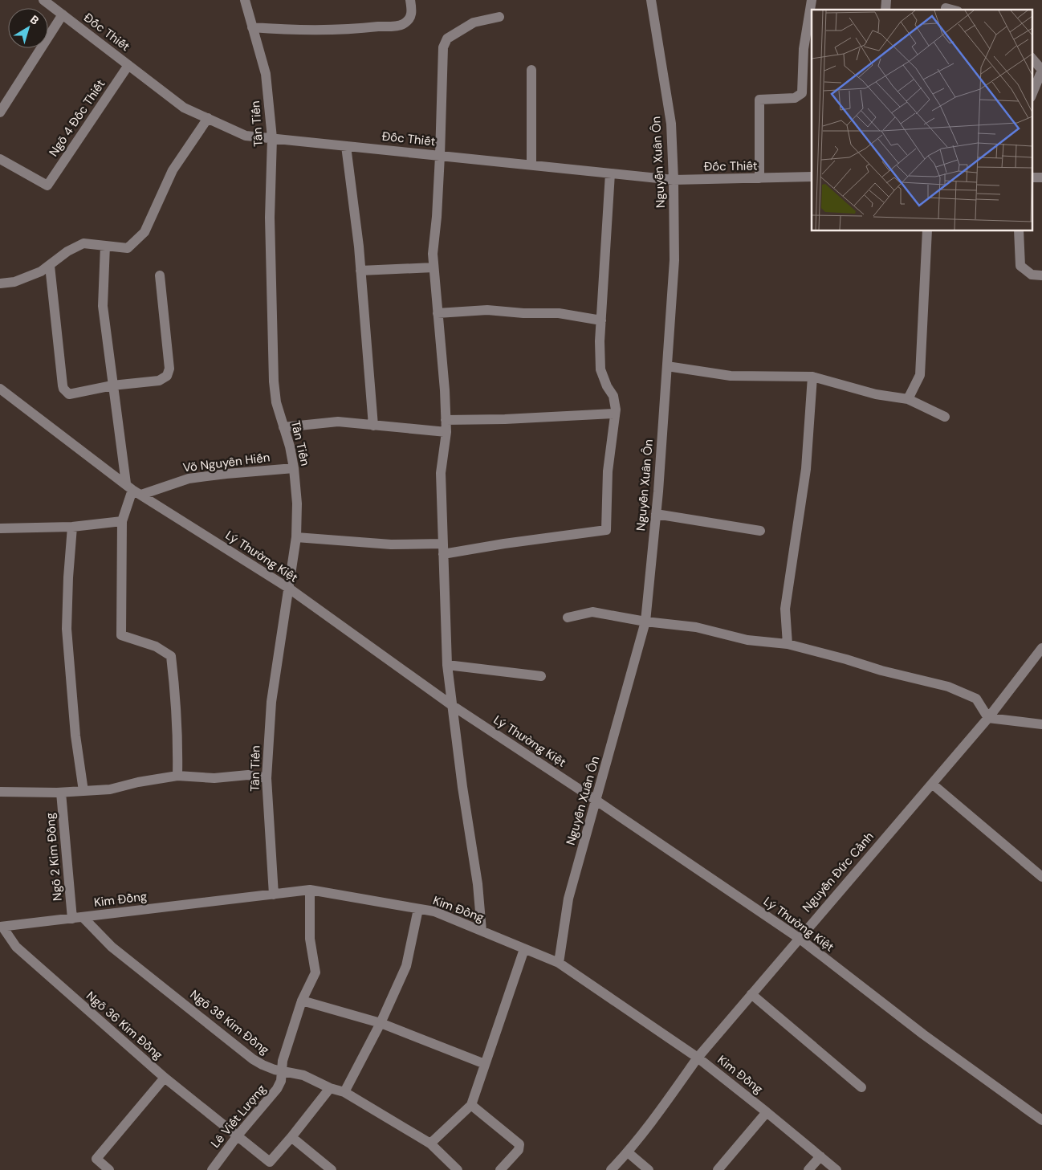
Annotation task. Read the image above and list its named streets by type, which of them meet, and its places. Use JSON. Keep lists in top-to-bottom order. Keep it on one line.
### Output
{"streets":{"street":["Đốc Thiết","Ngõ 4 Đốc Thiết","Tân Tiến","Nguyễn Xuân Ôn","Võ Nguyên Hiến","Lý Thường Kiệt","Ngõ 2 Kim Đồng","Nguyễn Đức Cảnh","Kim Đồng","Ngõ 38 Kim Đồng","Ngõ 36 Kim Đồng","Lê Viết Lượng"]},"crossings":[["Đốc Thiết","Ngõ 4 Đốc Thiết"],["Đốc Thiết","Tân Tiến"],["Đốc Thiết","Nguyễn Xuân Ôn"],["Tân Tiến","Võ Nguyên Hiến"],["Tân Tiến","Lý Thường Kiệt"],["Tân Tiến","Kim Đồng"],["Nguyễn Xuân Ôn","Lý Thường Kiệt"],["Nguyễn Xuân Ôn","Kim Đồng"],["Võ Nguyên Hiến","Lý Thường Kiệt"],["Lý Thường Kiệt","Nguyễn Đức Cảnh"],["Ngõ 2 Kim Đồng","Kim Đồng"],["Ngõ 2 Kim Đồng","Ngõ 38 Kim Đồng"],["Nguyễn Đức Cảnh","Kim Đồng"],["Kim Đồng","Ngõ 38 Kim Đồng"],["Kim Đồng","Ngõ 36 Kim Đồng"],["Kim Đồng","Lê Viết Lượng"],["Ngõ 38 Kim Đồng","Lê Viết Lượng"],["Ngõ 36 Kim Đồng","Lê Viết Lượng"]],"north":"top right"}
